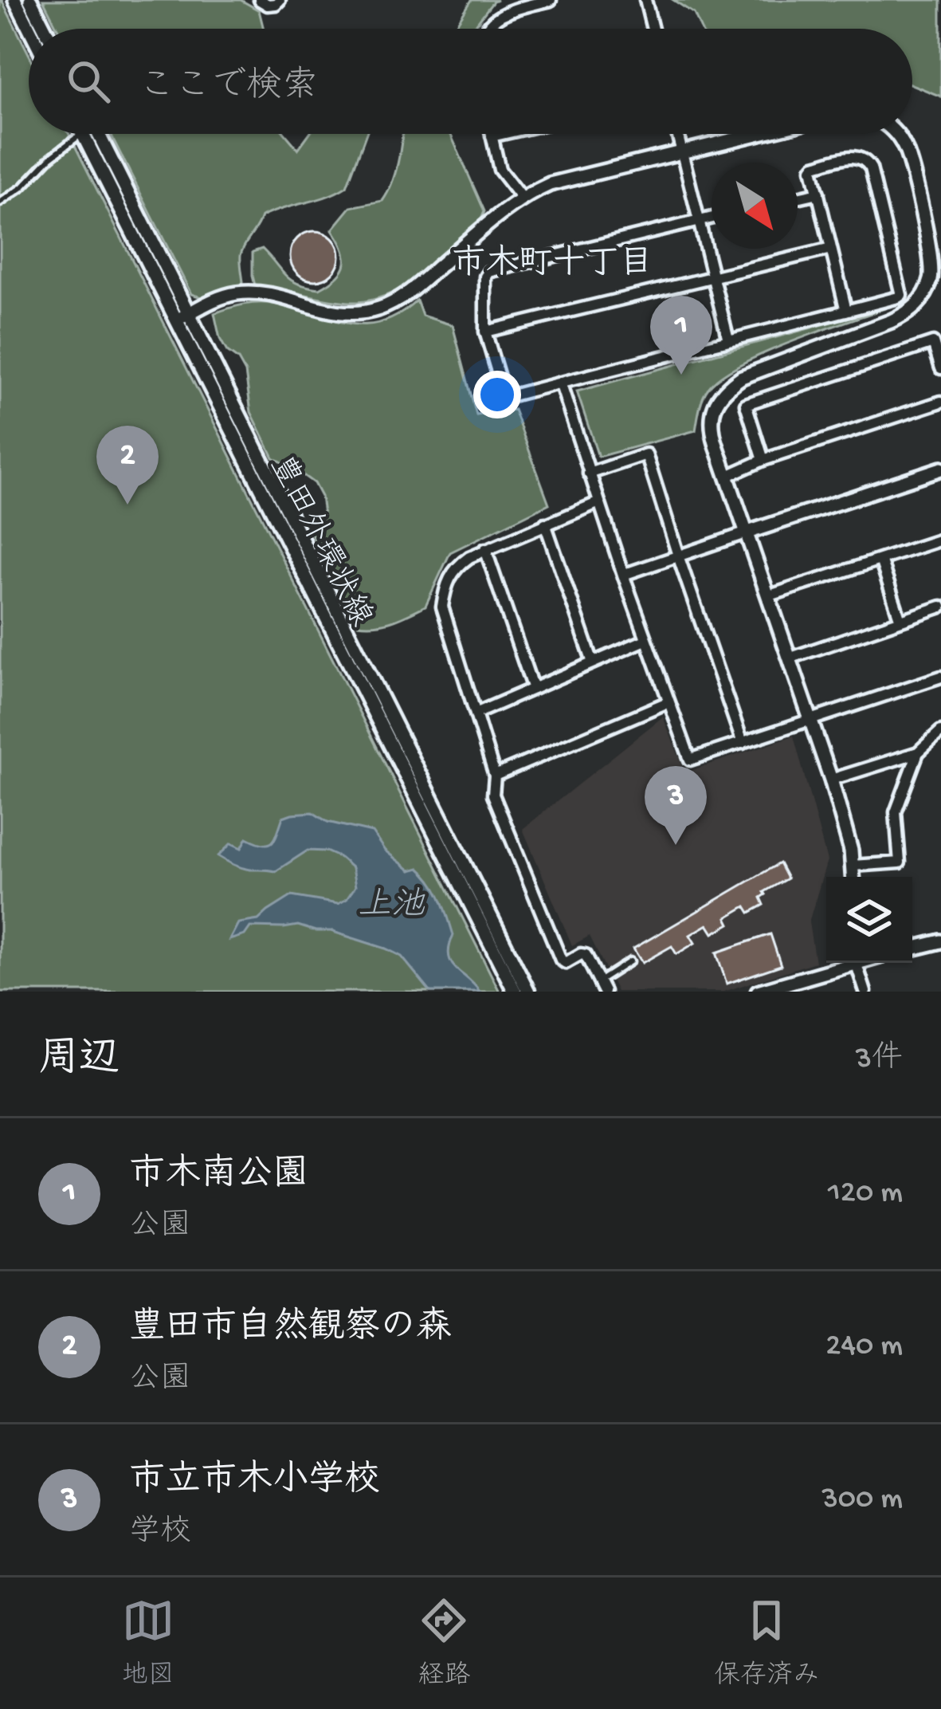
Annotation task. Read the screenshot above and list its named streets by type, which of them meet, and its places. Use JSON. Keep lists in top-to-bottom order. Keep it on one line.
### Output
{"streets":{"street":["豊田外環状線"]},"districts":["市木町十丁目"],"water":["上池"],"north":"bottom right","page":{"search":"ここで検索","pins":["1","2","3"],"heading":["周辺","3件"],"list":[{"mark":"1","name":"市木南公園","note":"公園","value":"120 m"},{"mark":"2","name":"豊田市自然観察の森","note":"公園","value":"240 m"},{"mark":"3","name":"市立市木小学校","note":"学校","value":"300 m"}],"nav":["地図","経路","保存済み"]}}
